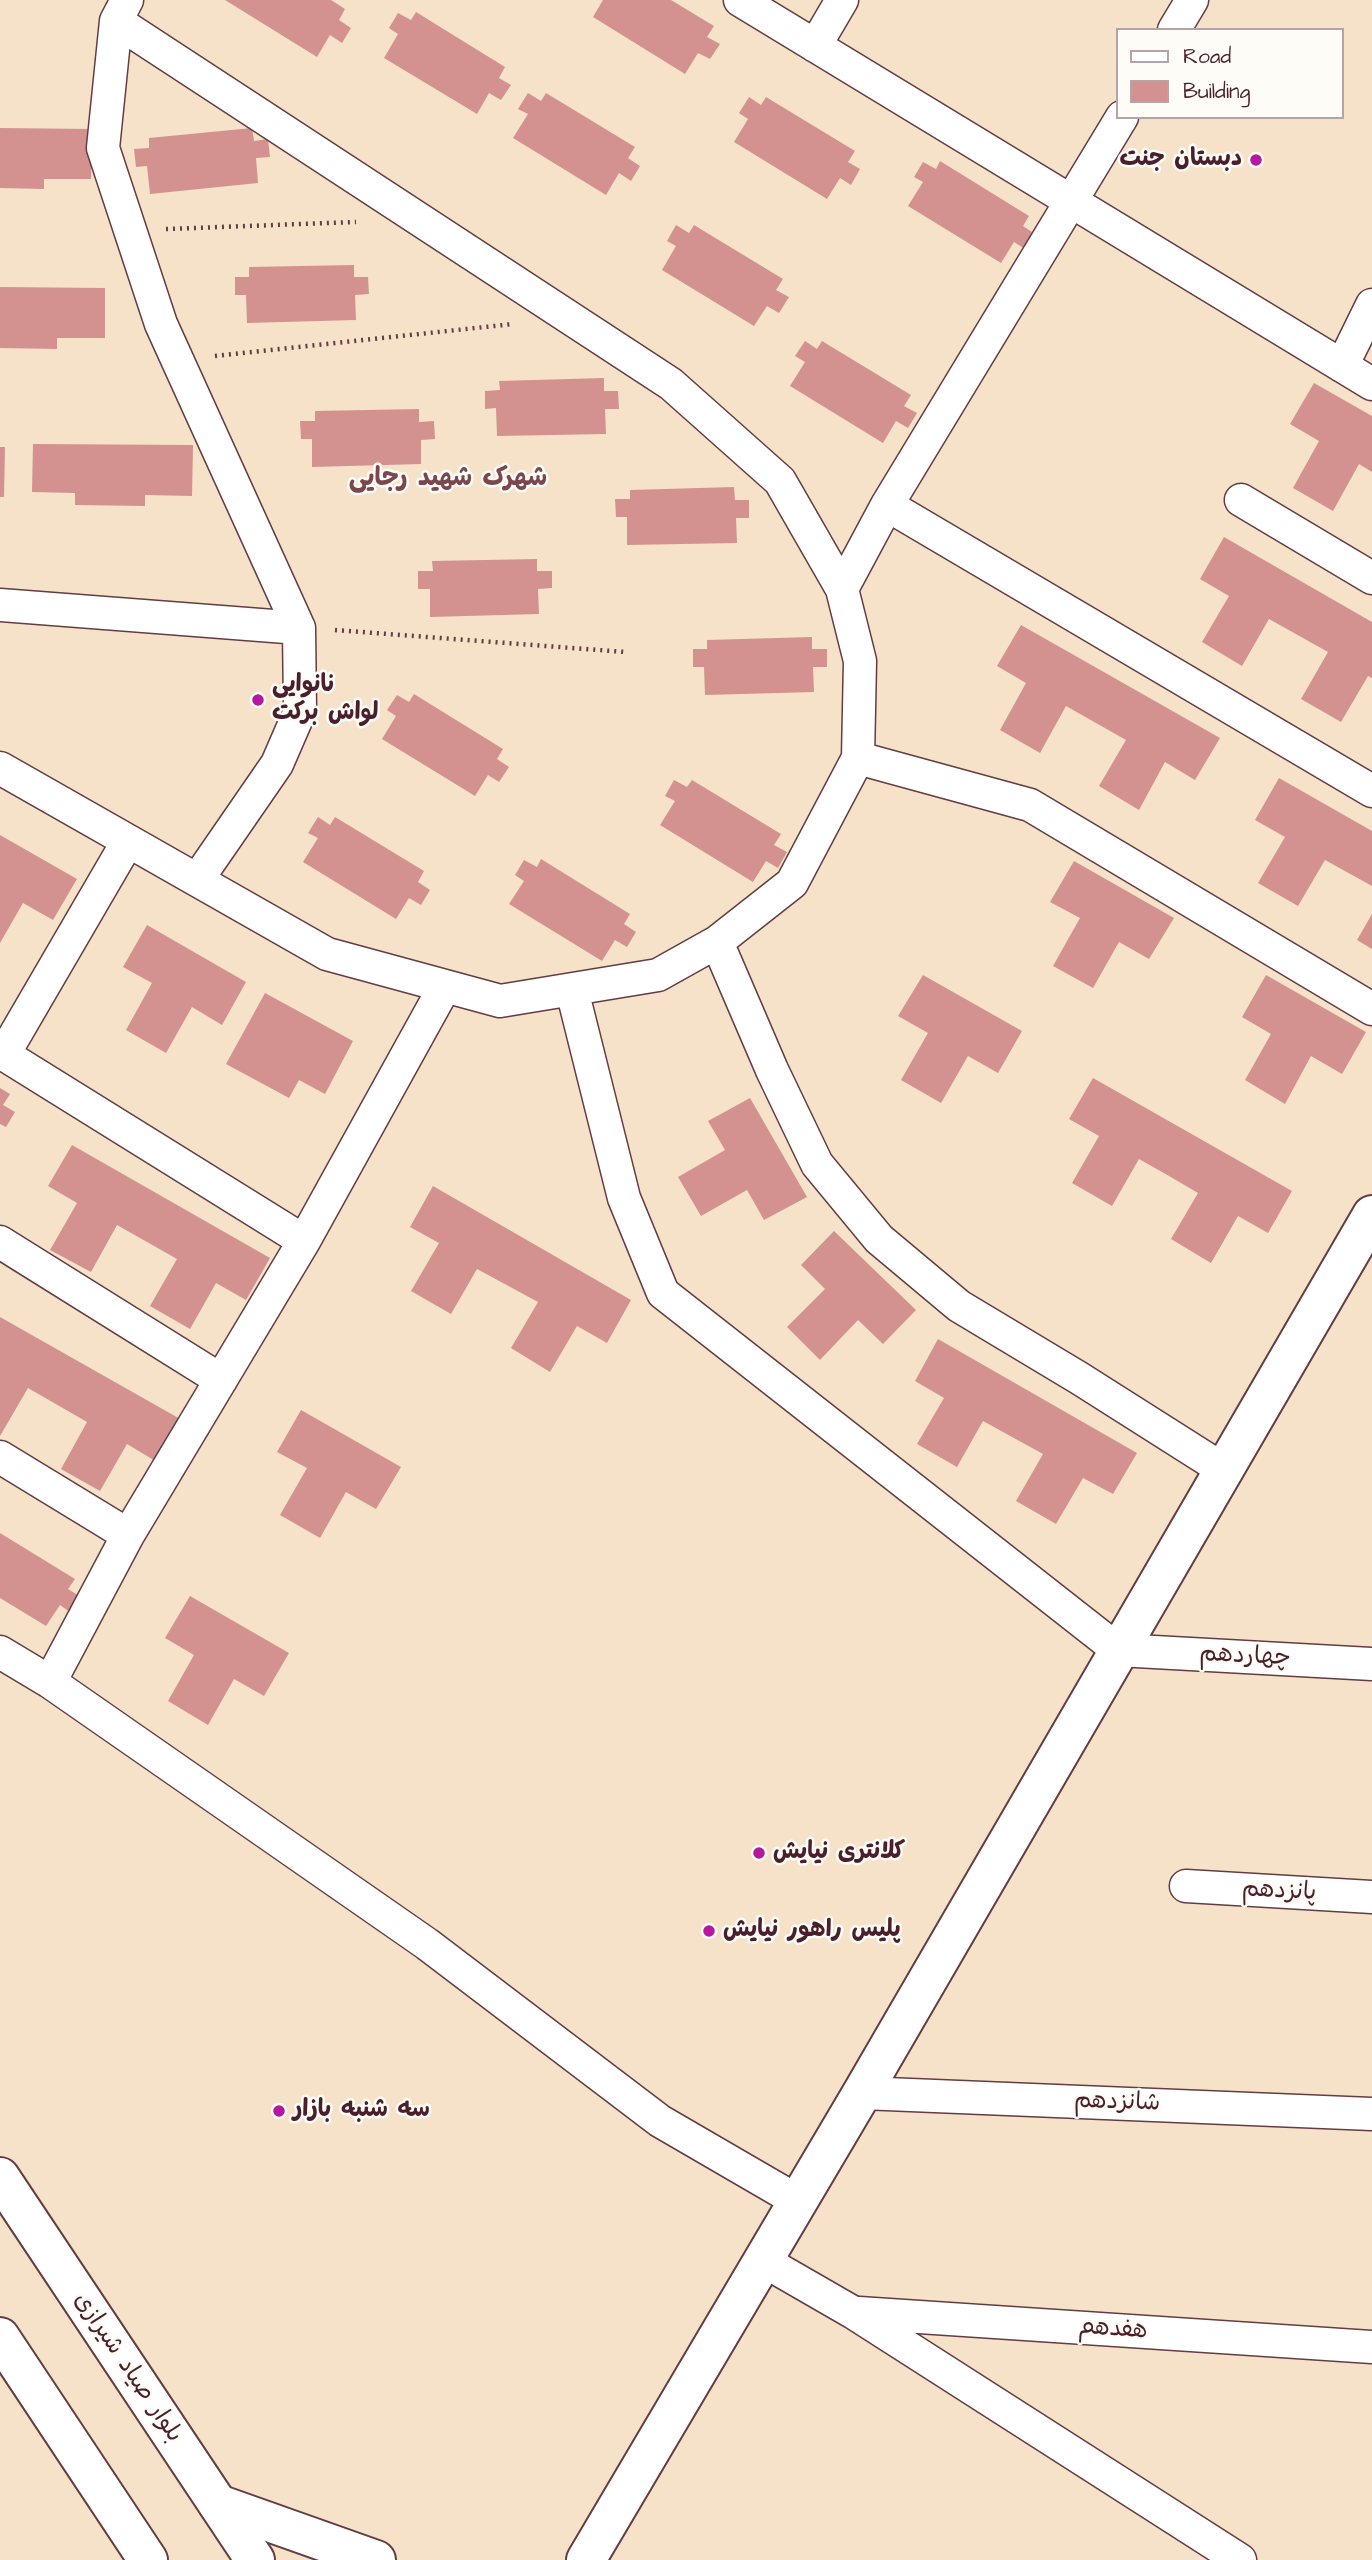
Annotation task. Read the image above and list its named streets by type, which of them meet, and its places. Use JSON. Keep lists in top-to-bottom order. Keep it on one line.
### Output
{"streets":{"street":["چهاردهم","پانزدهم","شانزدهم","هفدهم","بلوار صیاد شیرازی"]},"districts":["شهرک شهید رجایی"],"places":["دبستان جنت","نانوایی لواش برکت","کلانتری نیایش","پلیس راهور نیایش","سه شنبه بازار"],"legend":["Road","Building"]}
